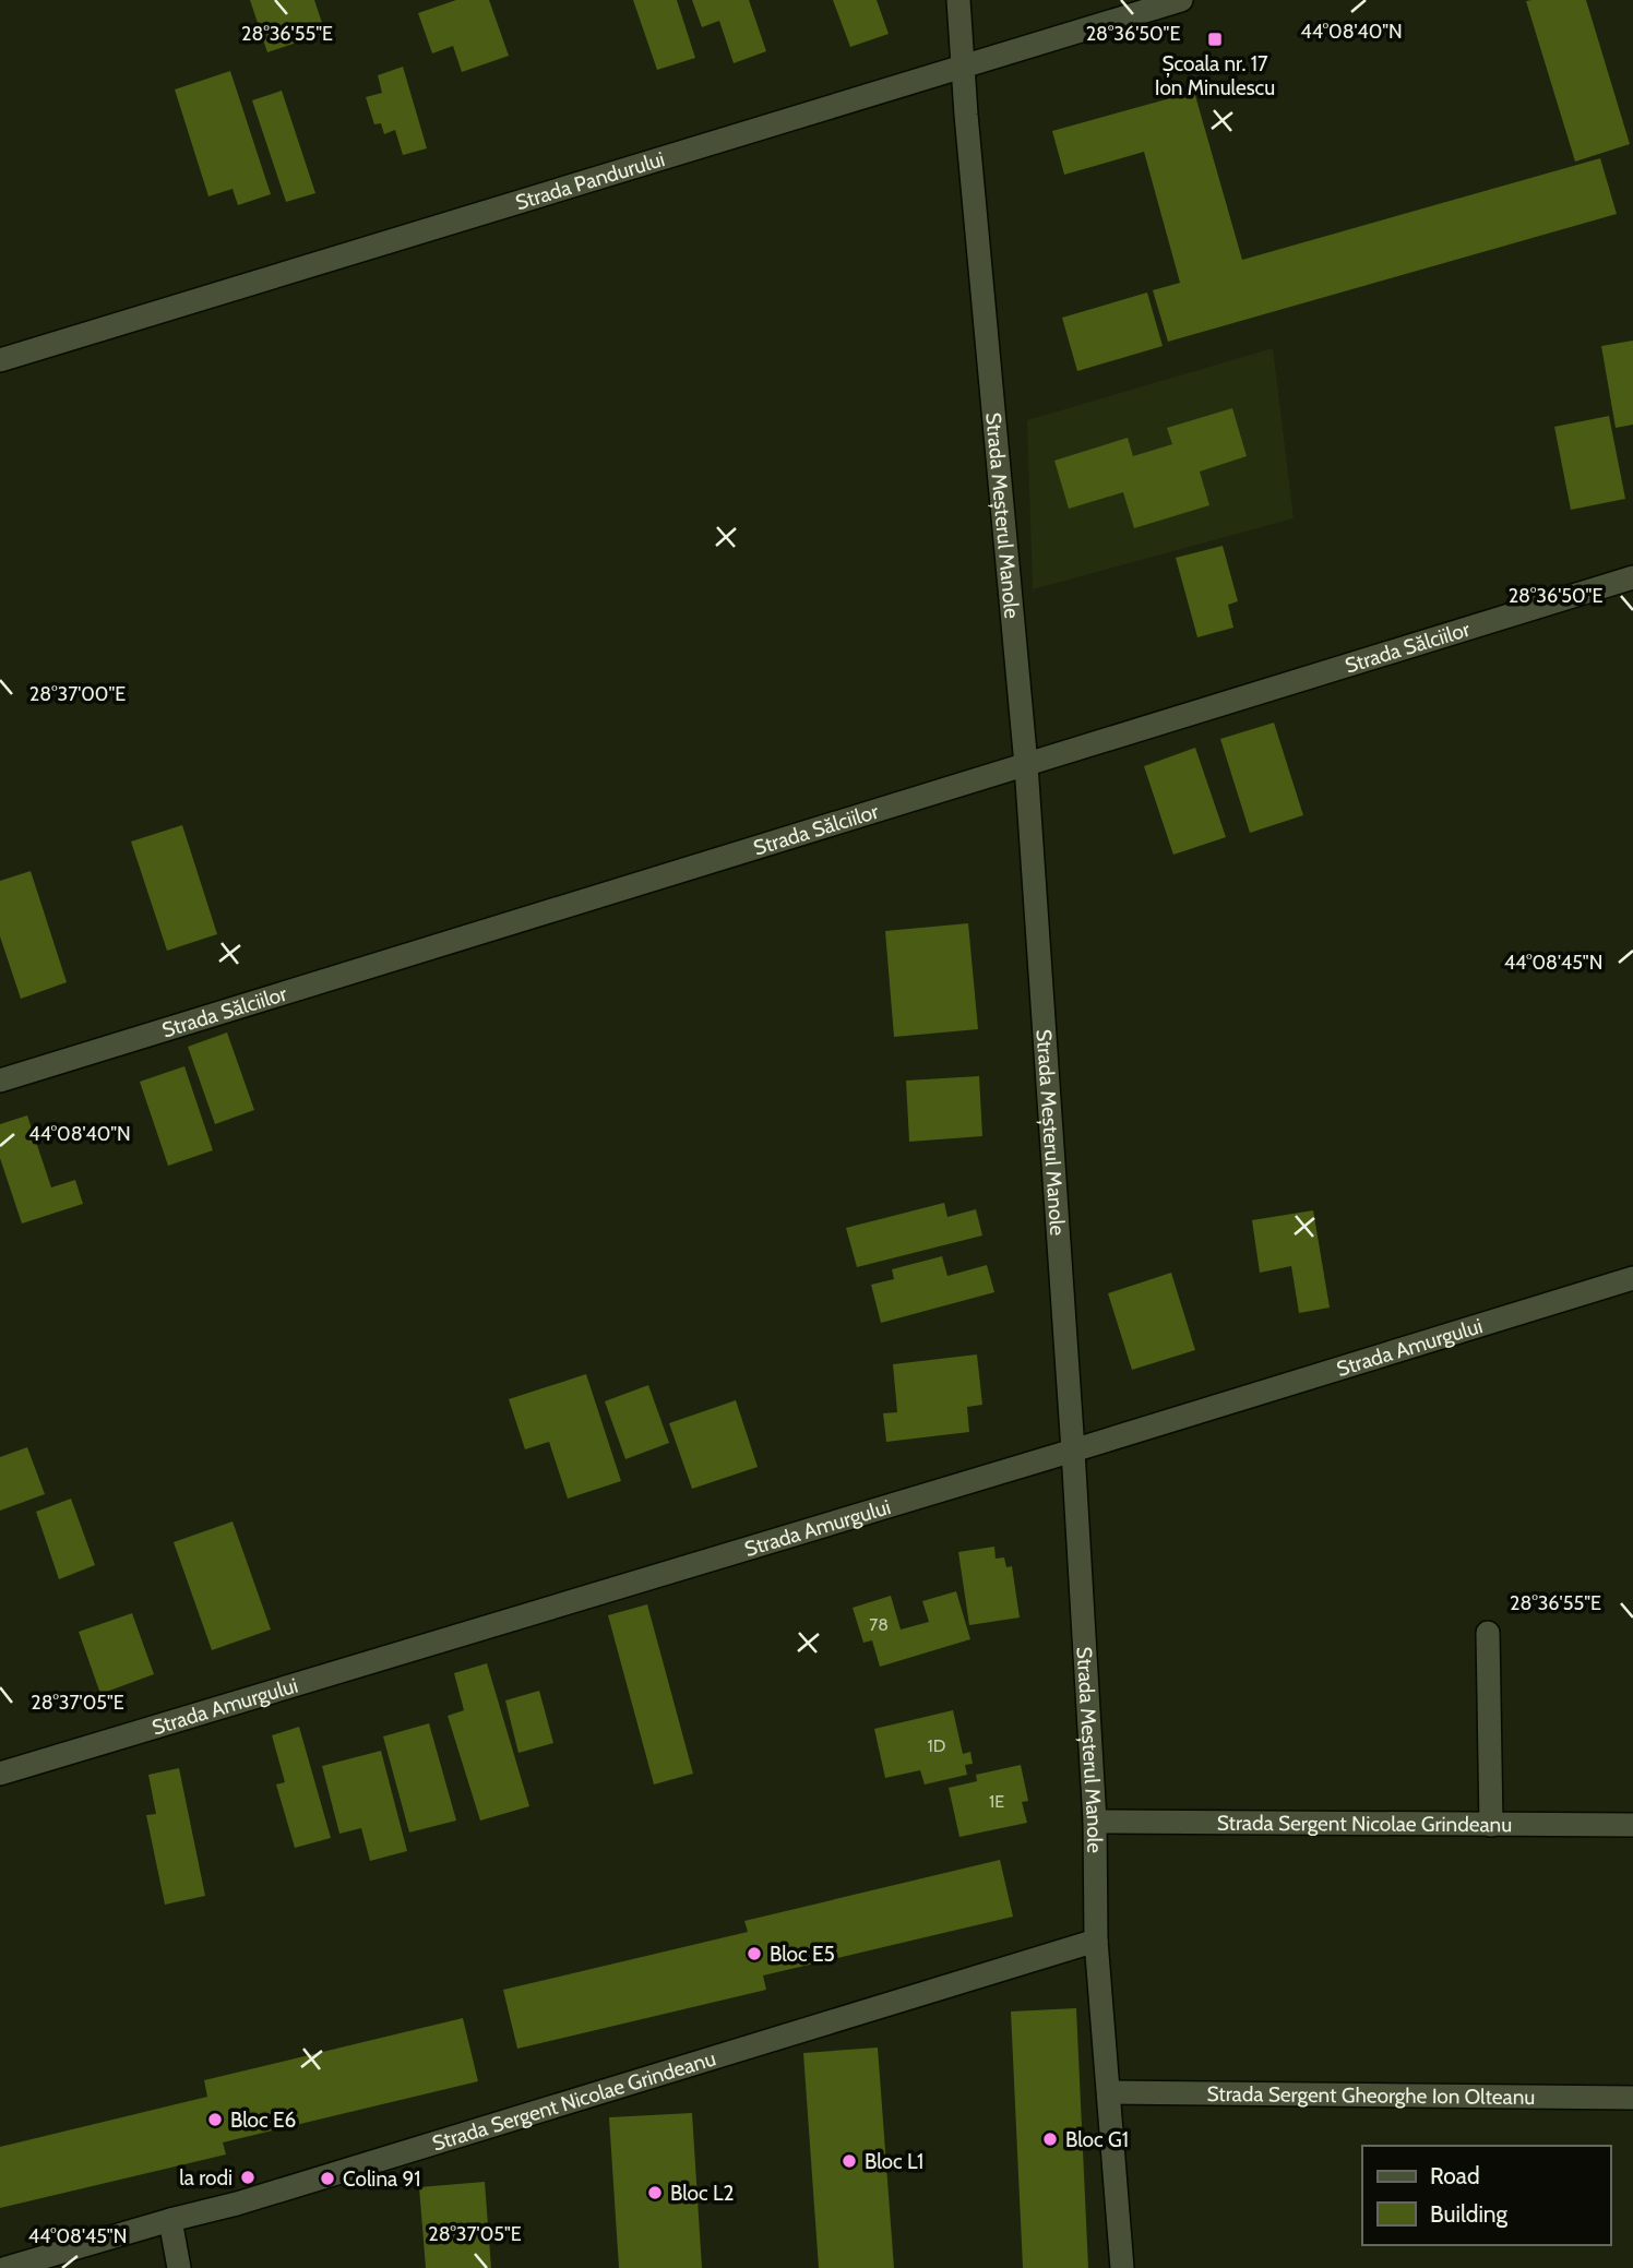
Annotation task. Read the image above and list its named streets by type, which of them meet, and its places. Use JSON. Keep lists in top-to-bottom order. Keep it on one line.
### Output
{"streets":{"street":["Strada Pandurului","Strada Meșterul Manole","Strada Sălciilor","Strada Amurgului","Strada Sergent Nicolae Grindeanu","Strada Sergent Gheorghe Ion Olteanu"]},"crossings":[["Strada Pandurului","Strada Meșterul Manole"],["Strada Meșterul Manole","Strada Sălciilor"],["Strada Meșterul Manole","Strada Amurgului"],["Strada Meșterul Manole","Strada Sergent Nicolae Grindeanu"],["Strada Meșterul Manole","Strada Sergent Gheorghe Ion Olteanu"]],"places":{"transit":["Școala nr. 17 Ion Minulescu"],"other":["Bloc E5","Bloc E6","Bloc G1","Bloc L1","la rodi","Colina 91","Bloc L2"]},"house_numbers":["78","1D","1E"],"legend":["Road","Building"],"coordinates":["44°08'40\"N","28°36'55\"E","28°36'50\"E","28°37'00\"E","44°08'45\"N","28°37'05\"E"]}
